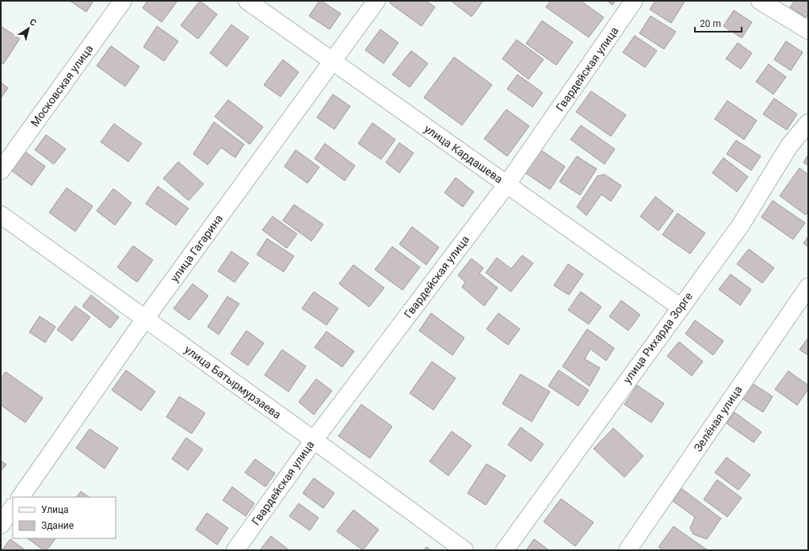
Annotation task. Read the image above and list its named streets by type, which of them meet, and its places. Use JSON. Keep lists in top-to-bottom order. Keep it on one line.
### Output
{"streets":{"street":["Гвардейская улица","Московская улица","улица Кардашева","улица Гагарина","улица Рихарда Зорге","улица Батырмурзаева","Зелёная улица"]},"crossings":[["Гвардейская улица","улица Кардашева"],["Гвардейская улица","улица Батырмурзаева"],["улица Кардашева","улица Гагарина"],["улица Кардашева","улица Рихарда Зорге"],["улица Гагарина","улица Батырмурзаева"]],"legend":["Улица","Здание"],"scale_bar":"20 m","north":"top right"}
